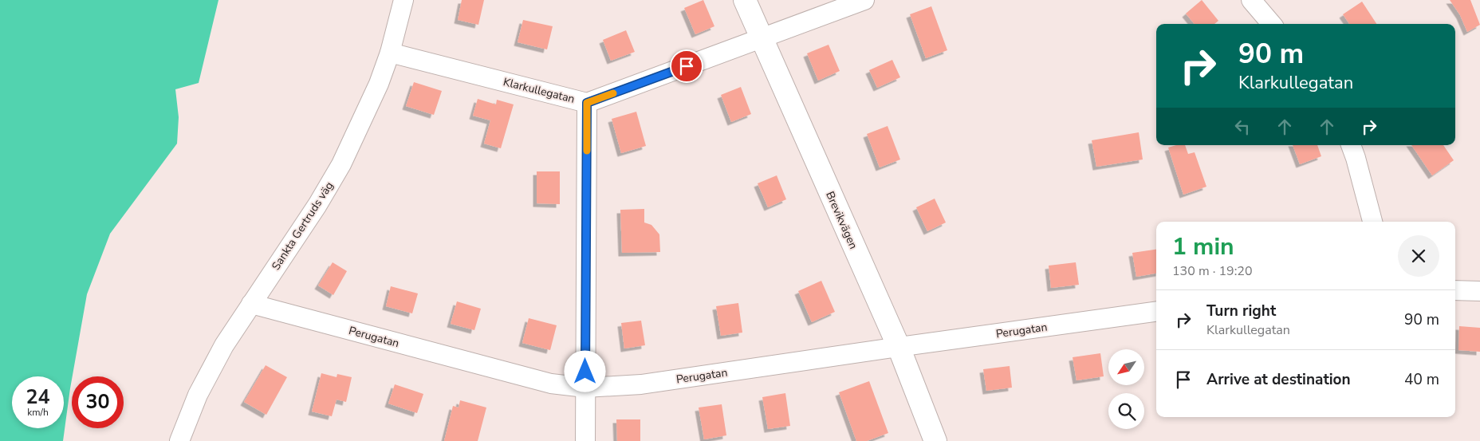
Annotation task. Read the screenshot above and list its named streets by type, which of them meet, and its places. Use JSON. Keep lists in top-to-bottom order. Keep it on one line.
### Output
{"streets":{"street":["Klarkullegatan","Brevikvägen","Sankta Gertruds väg","Perugatan"]},"crossings":[["Klarkullegatan","Brevikvägen"],["Klarkullegatan","Sankta Gertruds väg"],["Brevikvägen","Perugatan"],["Sankta Gertruds väg","Perugatan"]],"north":"bottom left","page":{"turn":["90 m","Klarkullegatan"],"heading":["1 min","130 m · 19:20"],"list":[{"name":"Turn right","note":"Klarkullegatan","value":"90 m"},{"name":"Arrive at destination","value":"40 m"}],"speed":"24 km/h","limit":"30"}}
